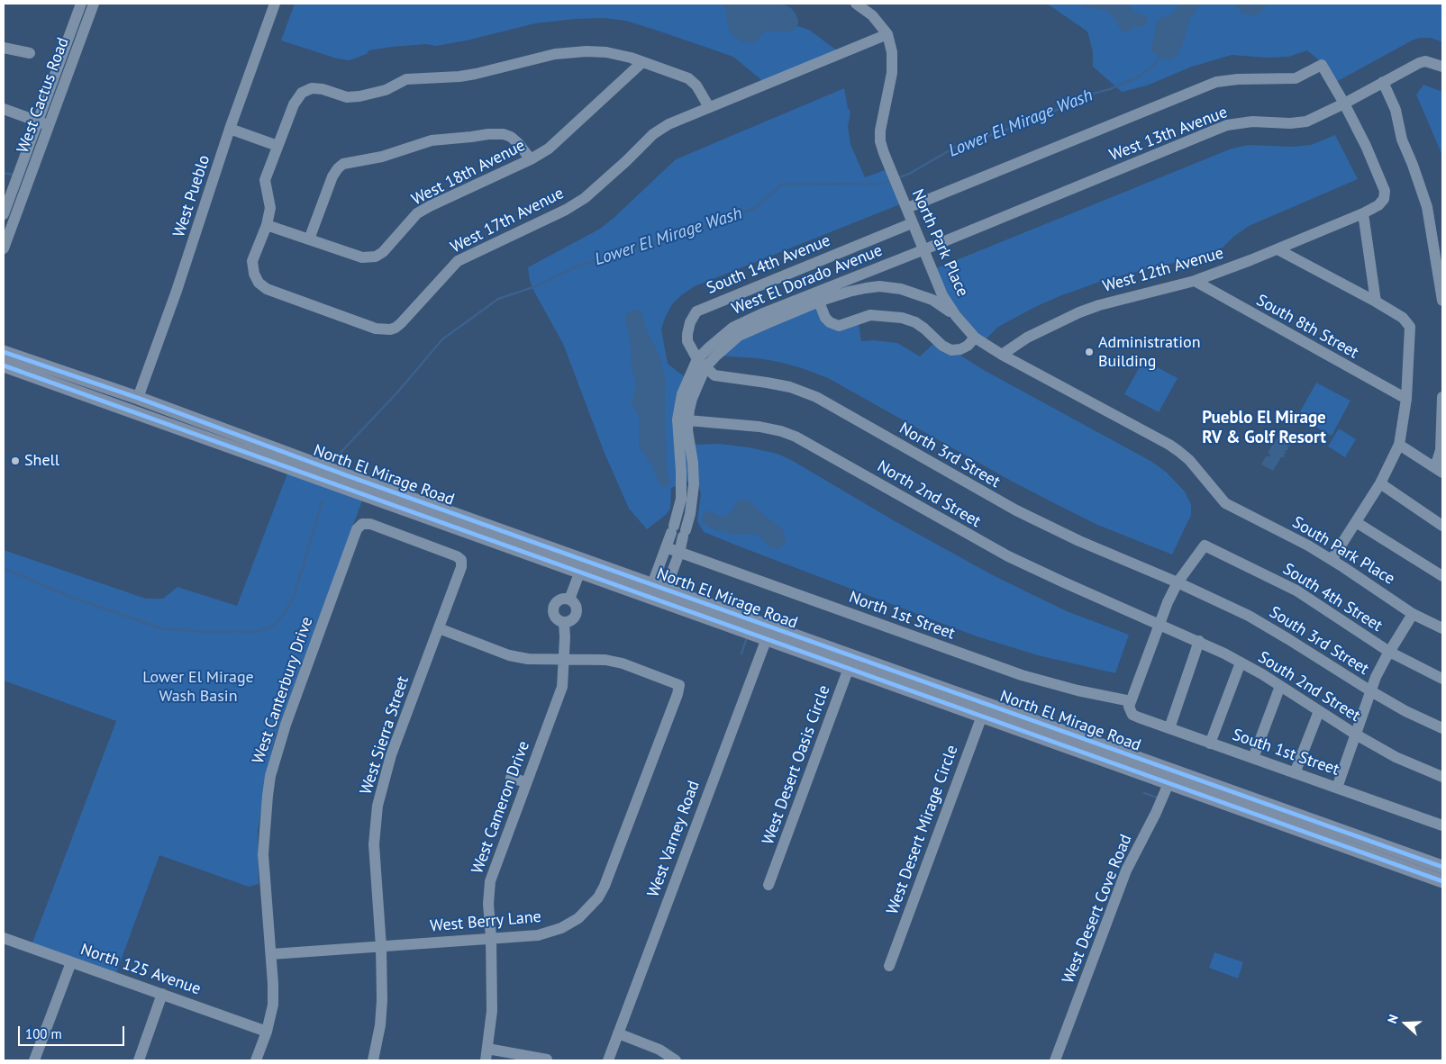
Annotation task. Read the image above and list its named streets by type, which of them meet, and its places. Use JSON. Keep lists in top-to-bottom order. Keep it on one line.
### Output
{"streets":{"main road":["North El Mirage Road"],"street":["West Cactus Road","West 13th Avenue","West 18th Avenue","West Pueblo","West 17th Avenue","North Park Place","South 14th Avenue","West 12th Avenue","West El Dorado Avenue","South 8th Street","North 3rd Street","North 2nd Street","South Park Place","South 4th Street","North 1st Street","South 3rd Street","South 2nd Street","West Canterbury Drive","West Sierra Street","South 1st Street","West Desert Oasis Circle","West Cameron Drive","West Desert Mirage Circle","West Varney Road","West Desert Cove Road","West Berry Lane","North 125 Avenue"]},"crossings":[["West 13th Avenue","North Park Place"],["West 13th Avenue","West 12th Avenue"],["West 13th Avenue","West El Dorado Avenue"],["West 18th Avenue","West 17th Avenue"],["West Pueblo","North El Mirage Road"],["West 17th Avenue","North Park Place"],["North Park Place","South 14th Avenue"],["North Park Place","West 12th Avenue"],["North Park Place","West El Dorado Avenue"],["North Park Place","South Park Place"],["South 14th Avenue","West El Dorado Avenue"],["South 14th Avenue","North 3rd Street"],["West 12th Avenue","South 8th Street"],["West El Dorado Avenue","North 3rd Street"],["West El Dorado Avenue","North El Mirage Road"],["West El Dorado Avenue","North 2nd Street"],["West El Dorado Avenue","North 1st Street"],["North 3rd Street","South 4th Street"],["North 3rd Street","South 3rd Street"],["North El Mirage Road","West Desert Oasis Circle"],["North El Mirage Road","West Desert Mirage Circle"],["North El Mirage Road","West Varney Road"],["North El Mirage Road","West Desert Cove Road"],["North 2nd Street","South 2nd Street"],["South 4th Street","South 3rd Street"],["North 1st Street","South 1st Street"],["West Canterbury Drive","West Sierra Street"],["West Canterbury Drive","West Berry Lane"],["West Canterbury Drive","North 125 Avenue"],["West Sierra Street","West Berry Lane"],["West Cameron Drive","West Berry Lane"]],"districts":["Pueblo El Mirage RV & Golf Resort"],"water":["Lower El Mirage Wash"],"parks":["Lower El Mirage Wash Basin"],"places":["Administration Building","Shell"],"scale_bar":"100 m","north":"left"}
